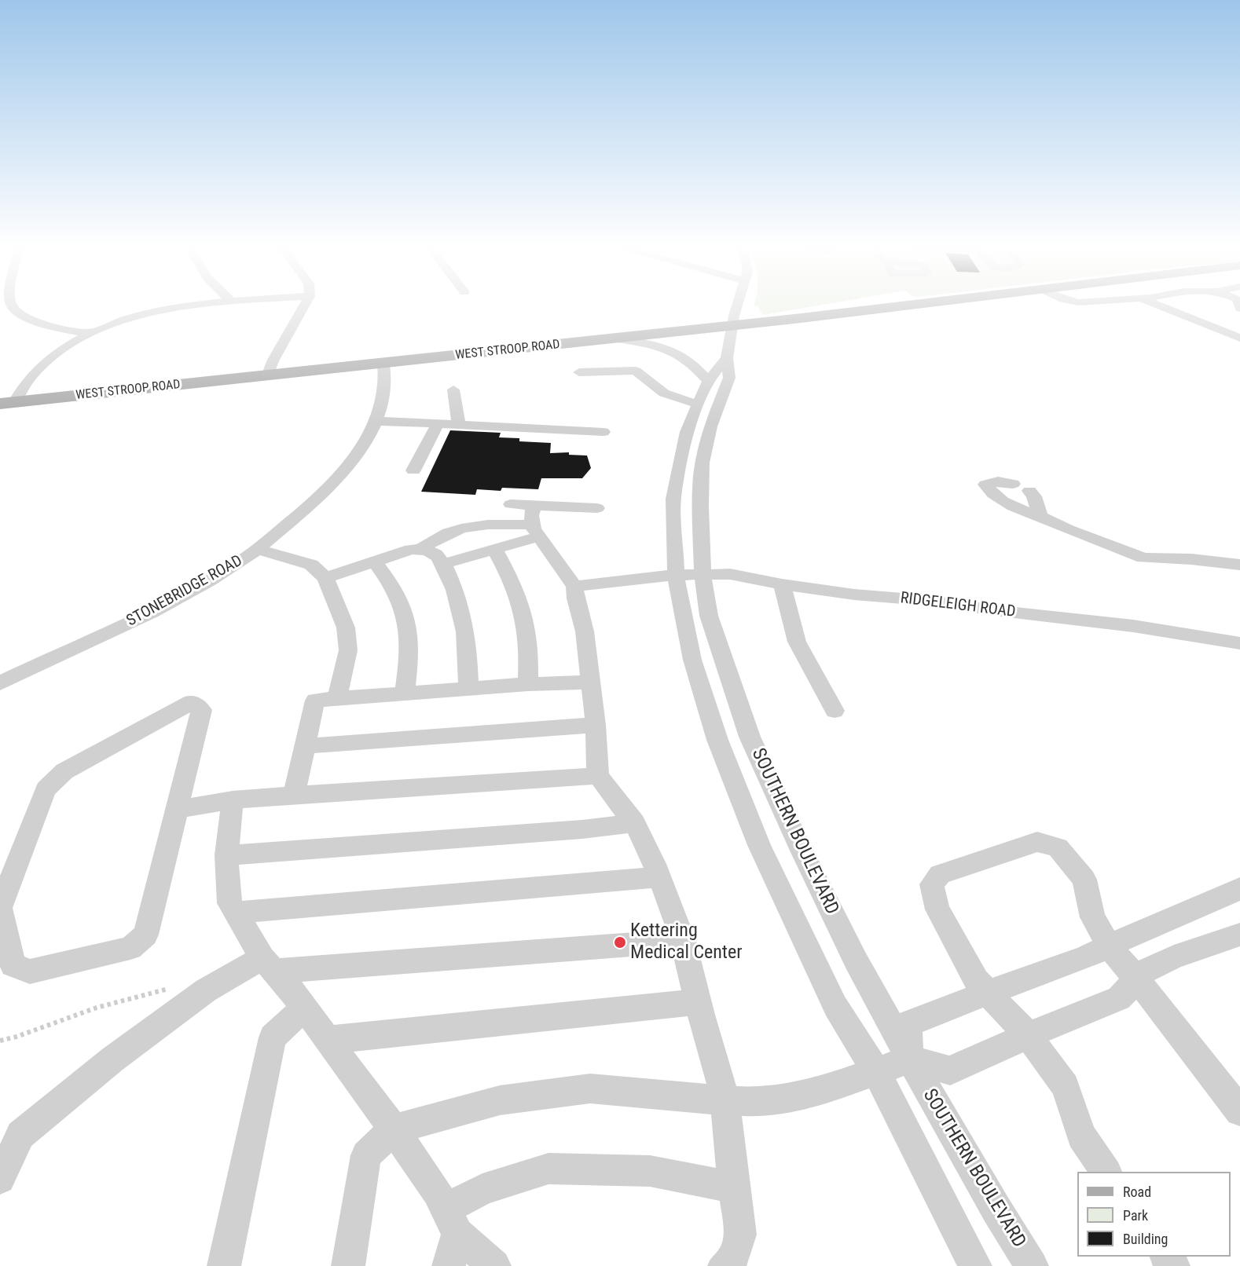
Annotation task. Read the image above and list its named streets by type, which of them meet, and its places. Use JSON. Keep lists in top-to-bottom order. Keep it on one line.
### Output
{"streets":{"main road":["WEST STROOP ROAD"],"street":["STONEBRIDGE ROAD","RIDGELEIGH ROAD","SOUTHERN BOULEVARD"]},"crossings":[["WEST STROOP ROAD","STONEBRIDGE ROAD"],["WEST STROOP ROAD","SOUTHERN BOULEVARD"],["RIDGELEIGH ROAD","SOUTHERN BOULEVARD"]],"places":["Kettering Medical Center"],"legend":["Road","Park","Building"]}
